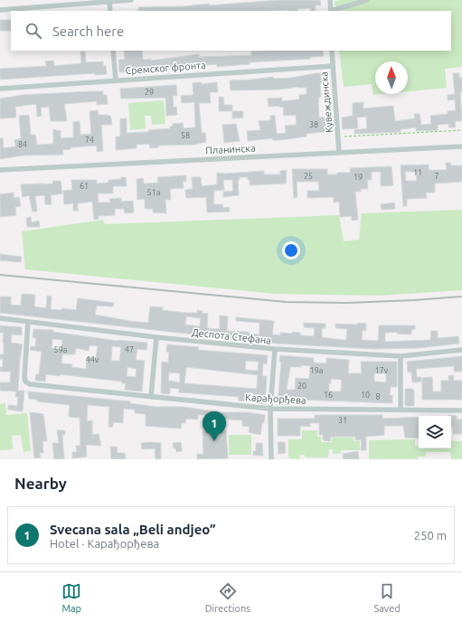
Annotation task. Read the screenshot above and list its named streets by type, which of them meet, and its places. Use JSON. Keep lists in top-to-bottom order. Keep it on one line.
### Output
{"streets":{"street":["Сремског фронта","Кувеждинска","Планинска","Деспота Стефана","Карађорђева"]},"crossings":[["Сремског фронта","Кувеждинска"],["Кувеждинска","Планинска"],["Деспота Стефана","Карађорђева"]],"house_numbers":["29","38","58","74","84","11","25","7","19","61","51a","59a","47","44v","19a","17v","20","16","10","8","31"],"north":"top","page":{"search":"Search here","pins":"1","heading":"Nearby","list":[{"mark":"1","name":"Svecana sala „Beli andjeo”","note":"Hotel · Карађорђева","value":"250 m"}],"nav":["Map","Directions","Saved"]}}
